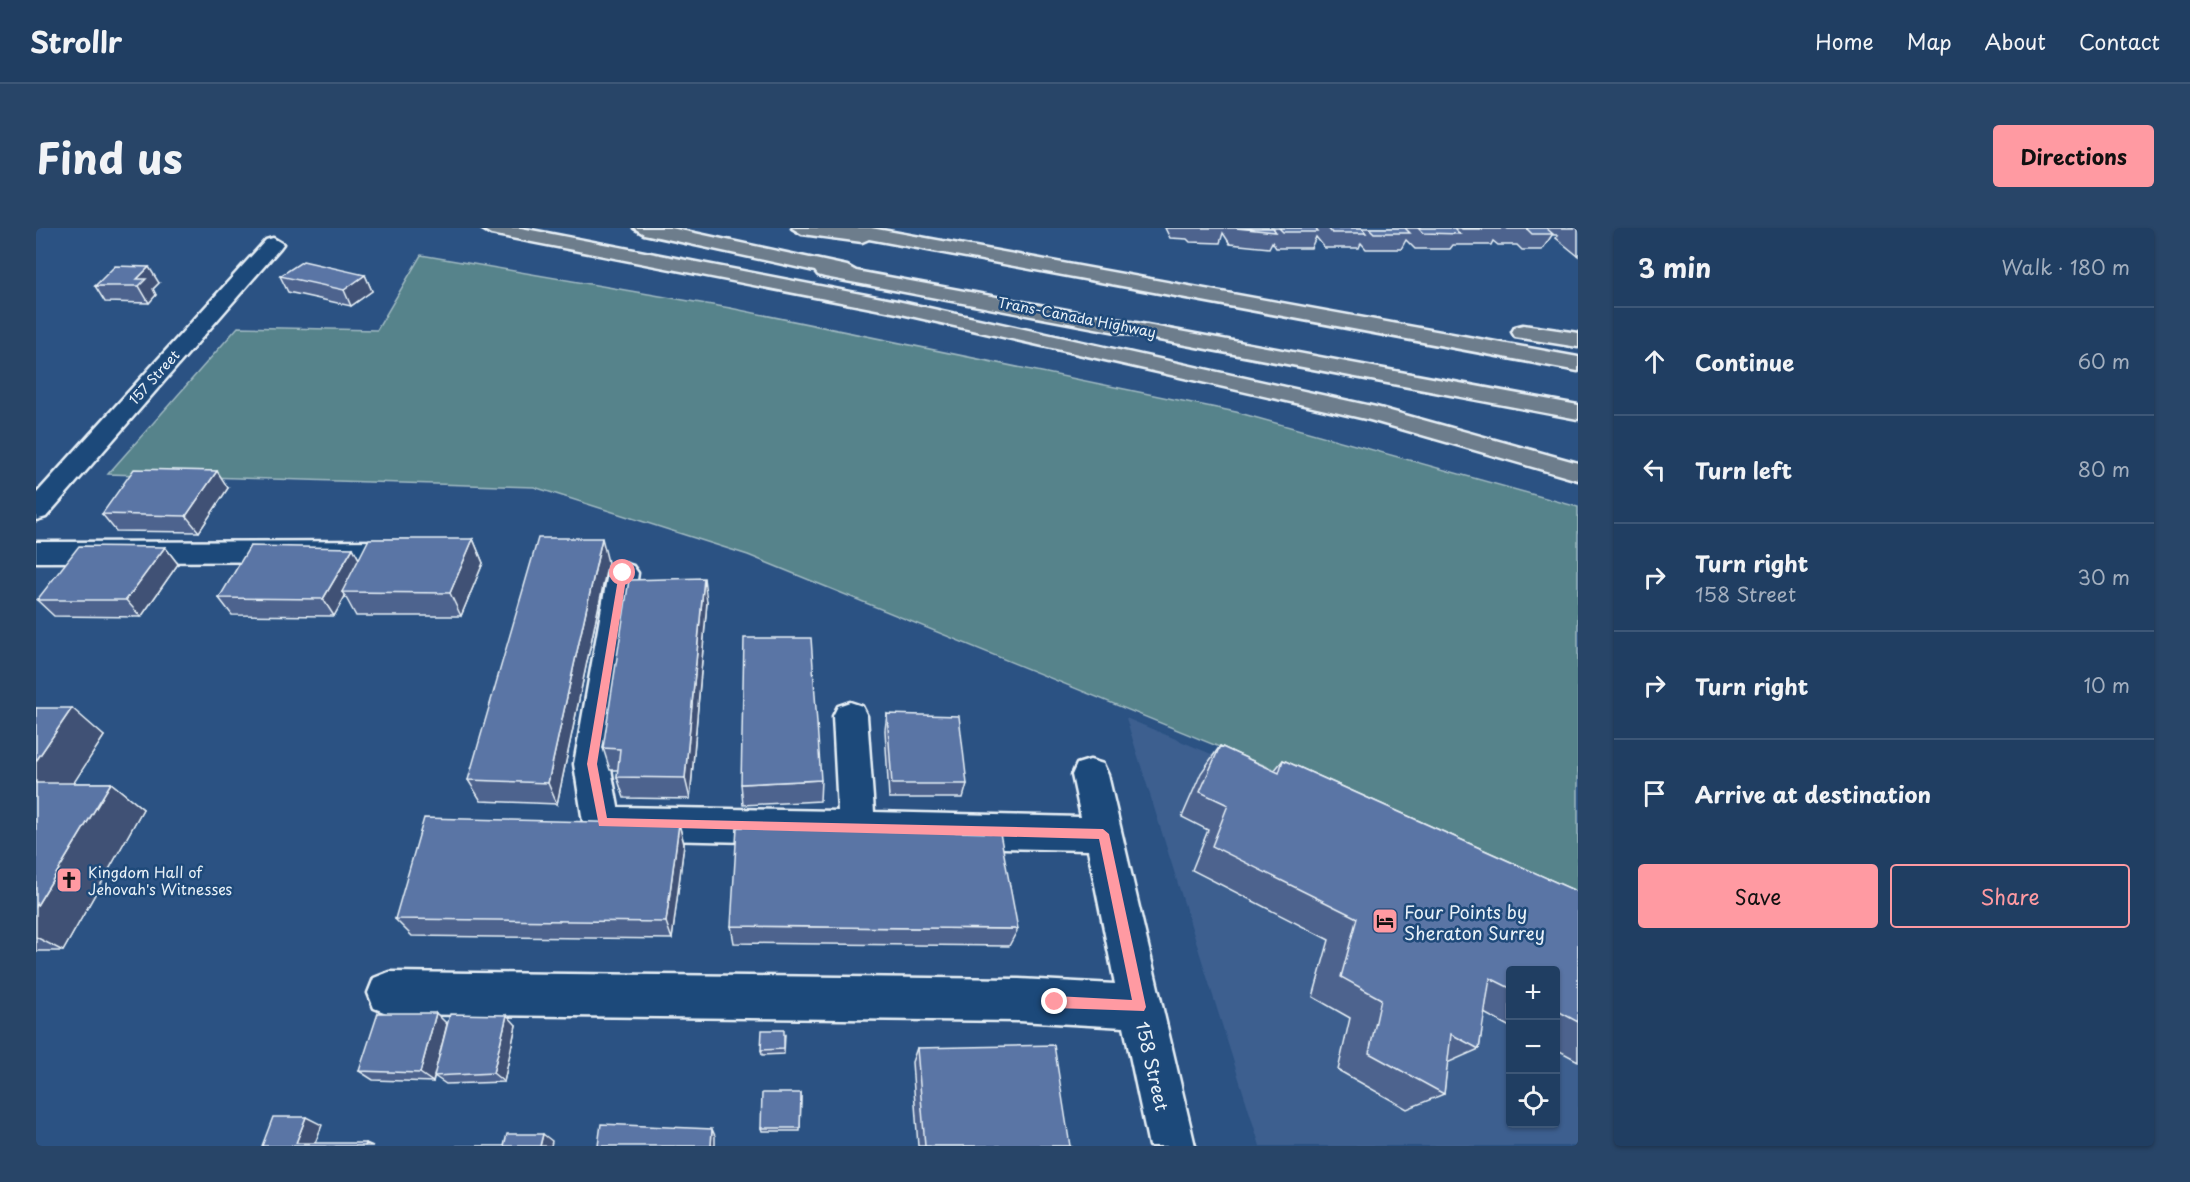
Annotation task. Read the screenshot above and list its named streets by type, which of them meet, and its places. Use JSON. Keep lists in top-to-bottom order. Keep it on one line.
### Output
{"streets":{"highway":["Trans-Canada Highway"],"street":["157 Street","158 Street"]},"places":{"church":["Kingdom Hall of Jehovah's Witnesses"],"hotel":["Four Points by Sheraton Surrey"]},"page":{"header":"Strollr","nav":["Home","Map","About","Contact"],"title":"Find us","buttons":["Directions",["Save","Share"]],"heading":["3 min","Walk · 180 m"],"list":[["Continue","60 m"],["Turn left","80 m"],["Turn right","158 Street","30 m"],["Turn right","10 m"],"Arrive at destination"],"map_buttons":["+","−"]}}
